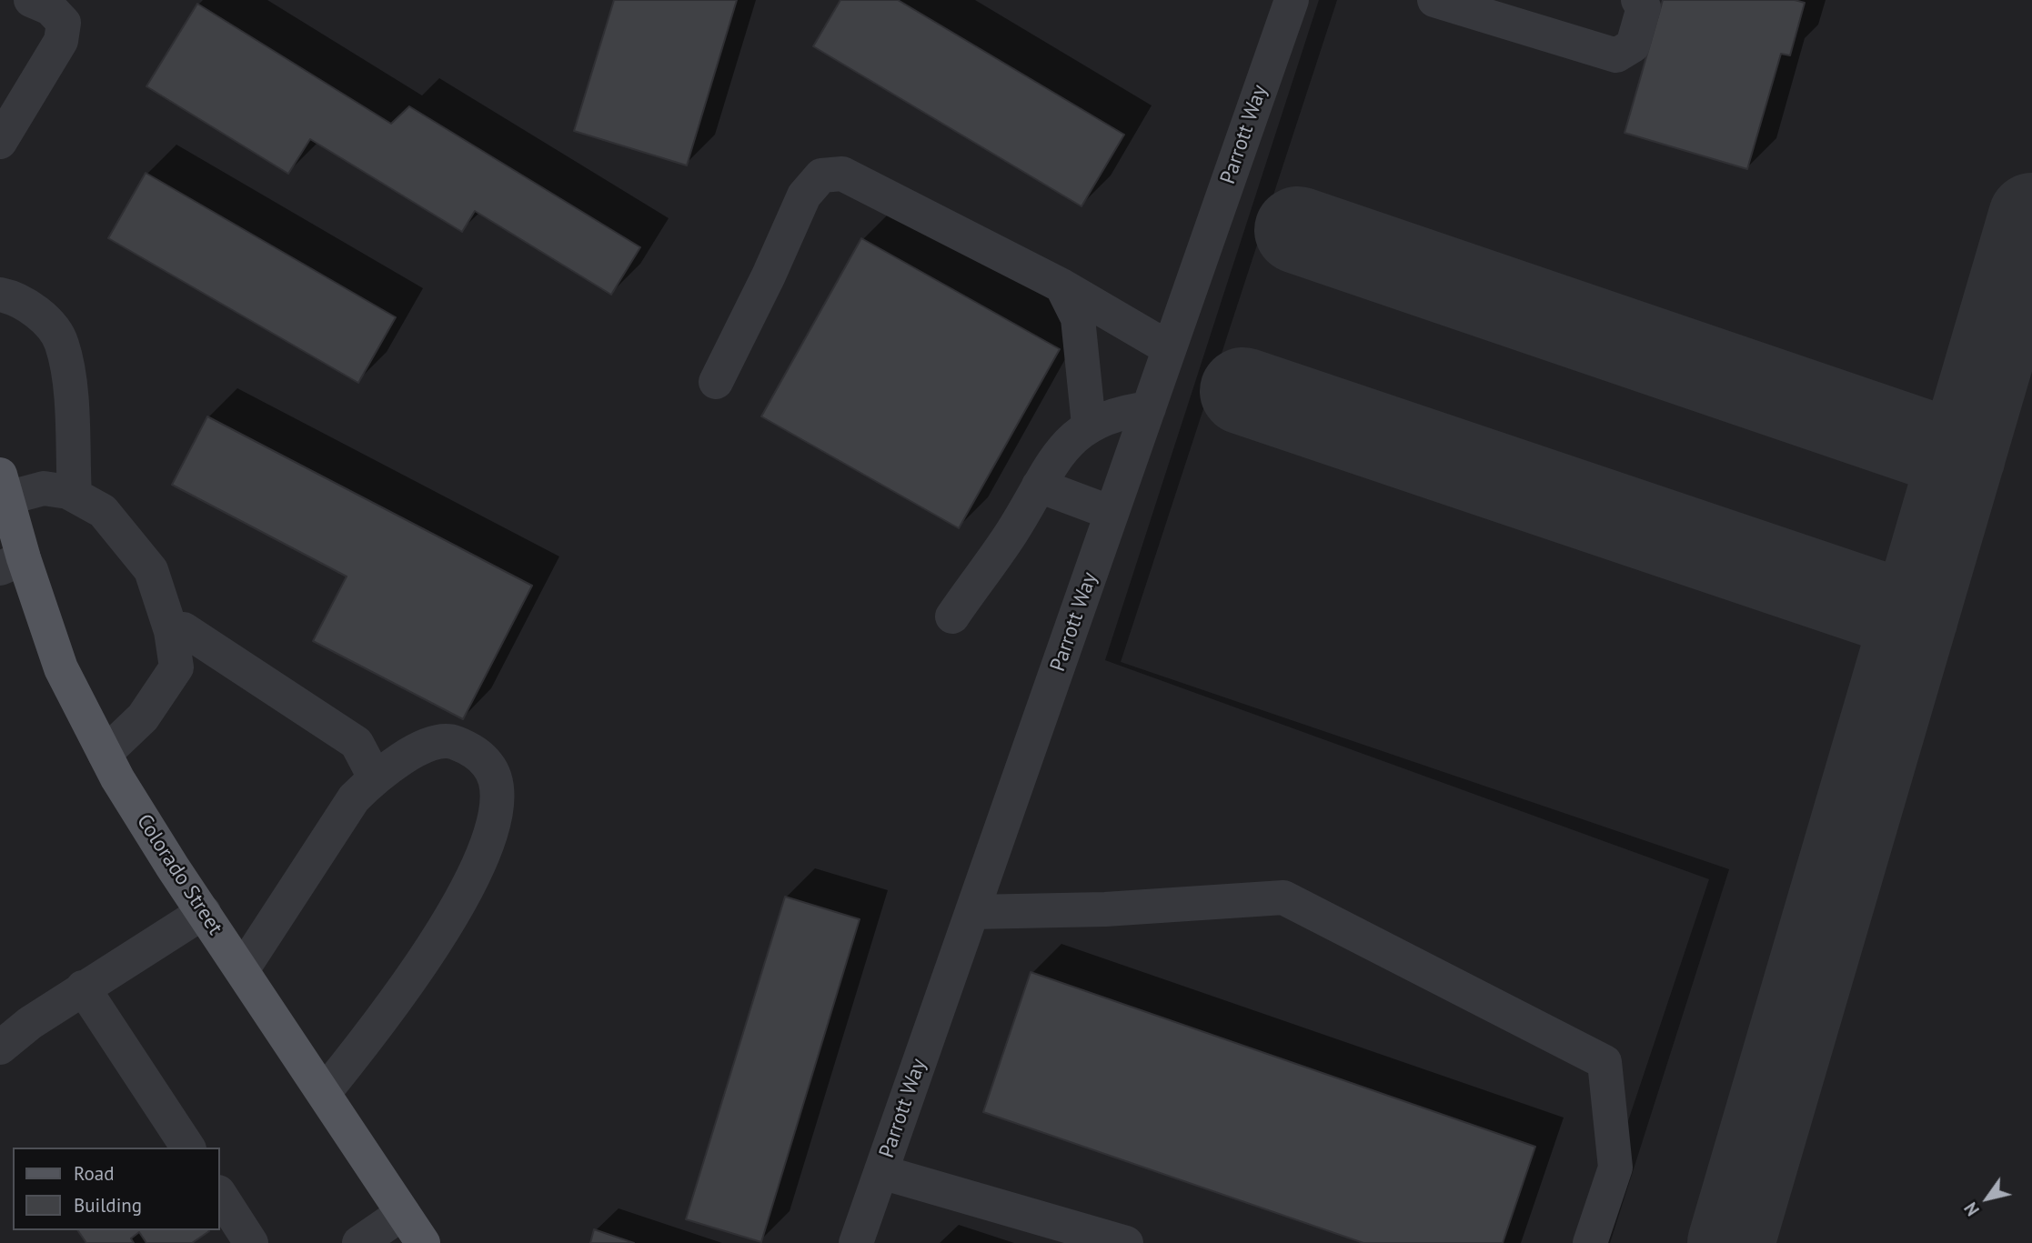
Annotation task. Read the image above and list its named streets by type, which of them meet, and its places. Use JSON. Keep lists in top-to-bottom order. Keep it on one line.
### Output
{"streets":{"main road":["Colorado Street"],"street":["Parrott Way"]},"legend":["Road","Building"],"north":"bottom left"}
